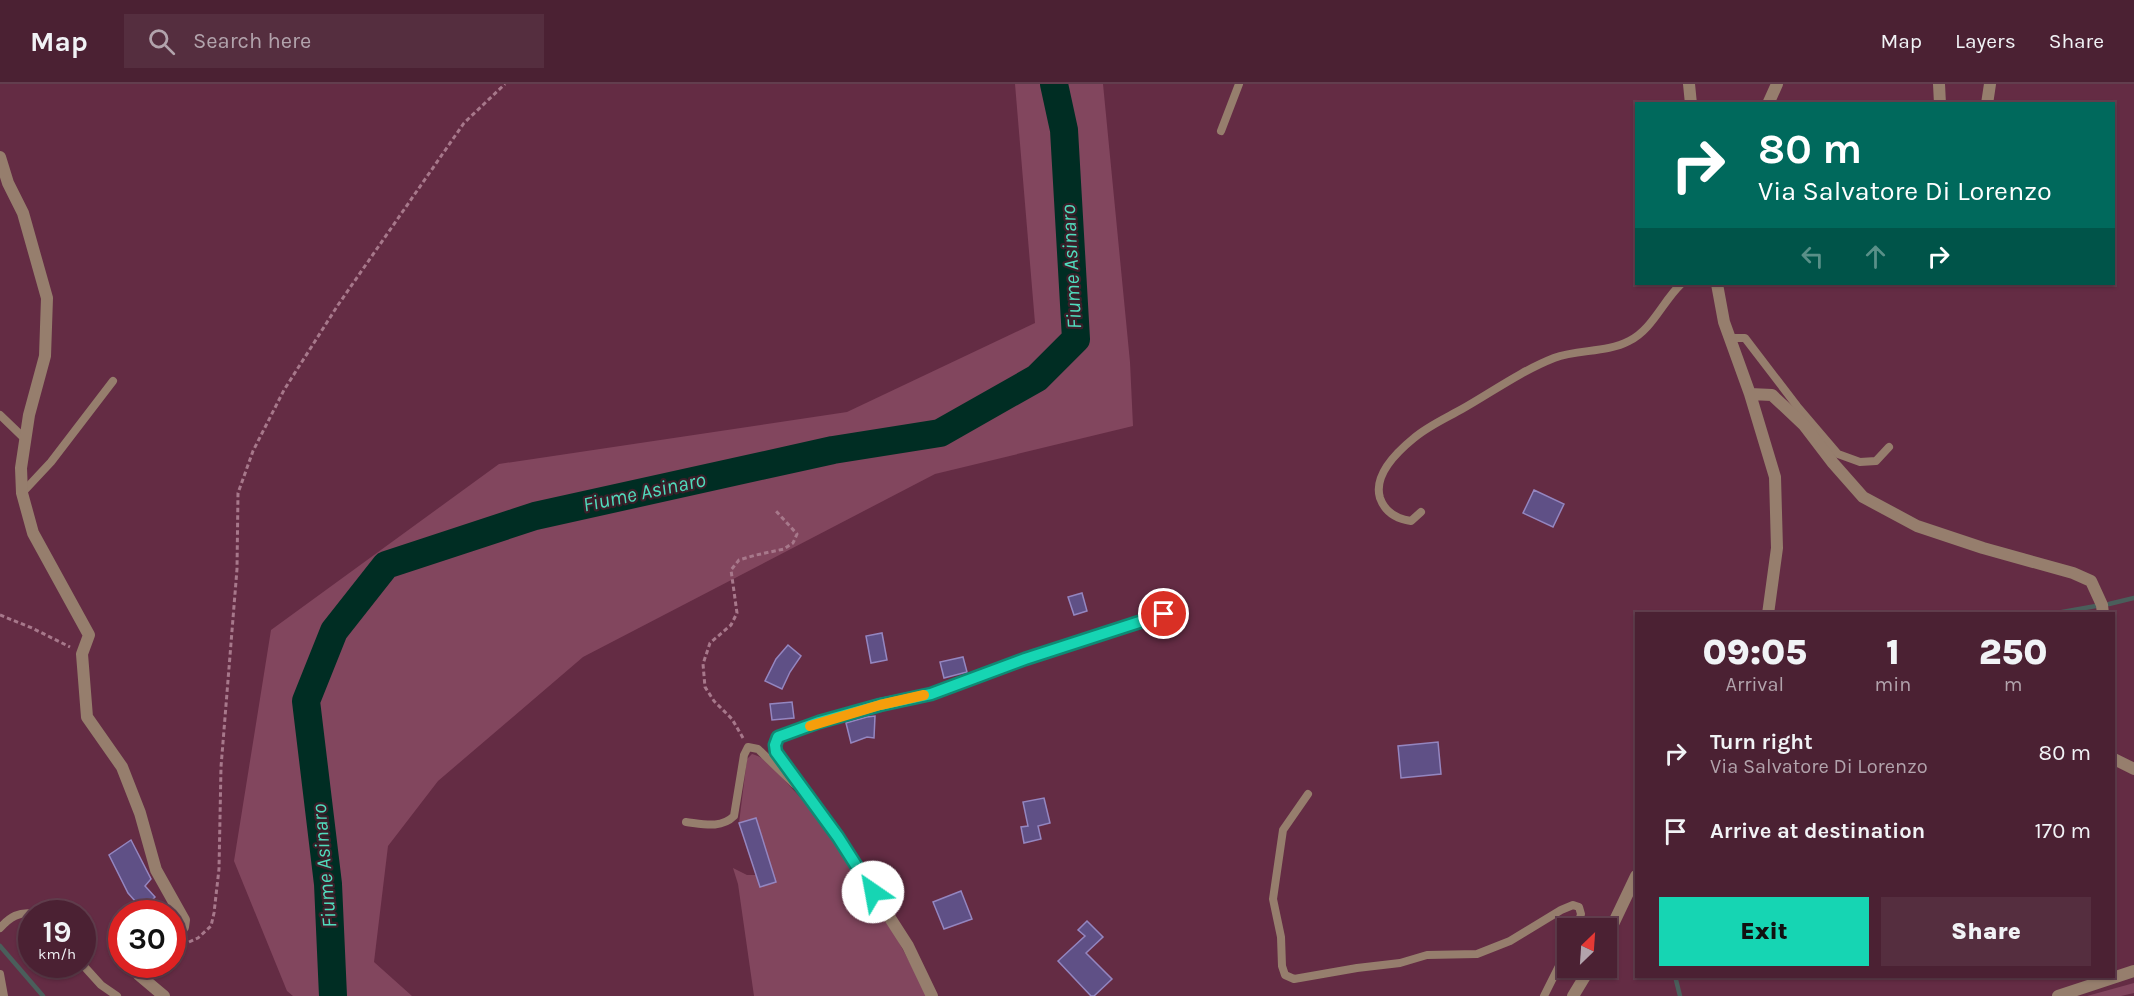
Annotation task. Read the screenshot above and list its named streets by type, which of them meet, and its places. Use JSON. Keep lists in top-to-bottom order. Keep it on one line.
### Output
{"water":["Fiume Asinaro"],"north":"top right","page":{"header":"Map","search":"Search here","nav":["Map","Layers","Share"],"turn":["80 m","Via Salvatore Di Lorenzo"],"eta":["09:05","Arrival","1","min","250","m"],"list":[{"name":"Turn right","note":"Via Salvatore Di Lorenzo","value":"80 m"},{"name":"Arrive at destination","value":"170 m"}],"buttons":["Exit","Share"],"speed":"19 km/h","limit":"30"}}
